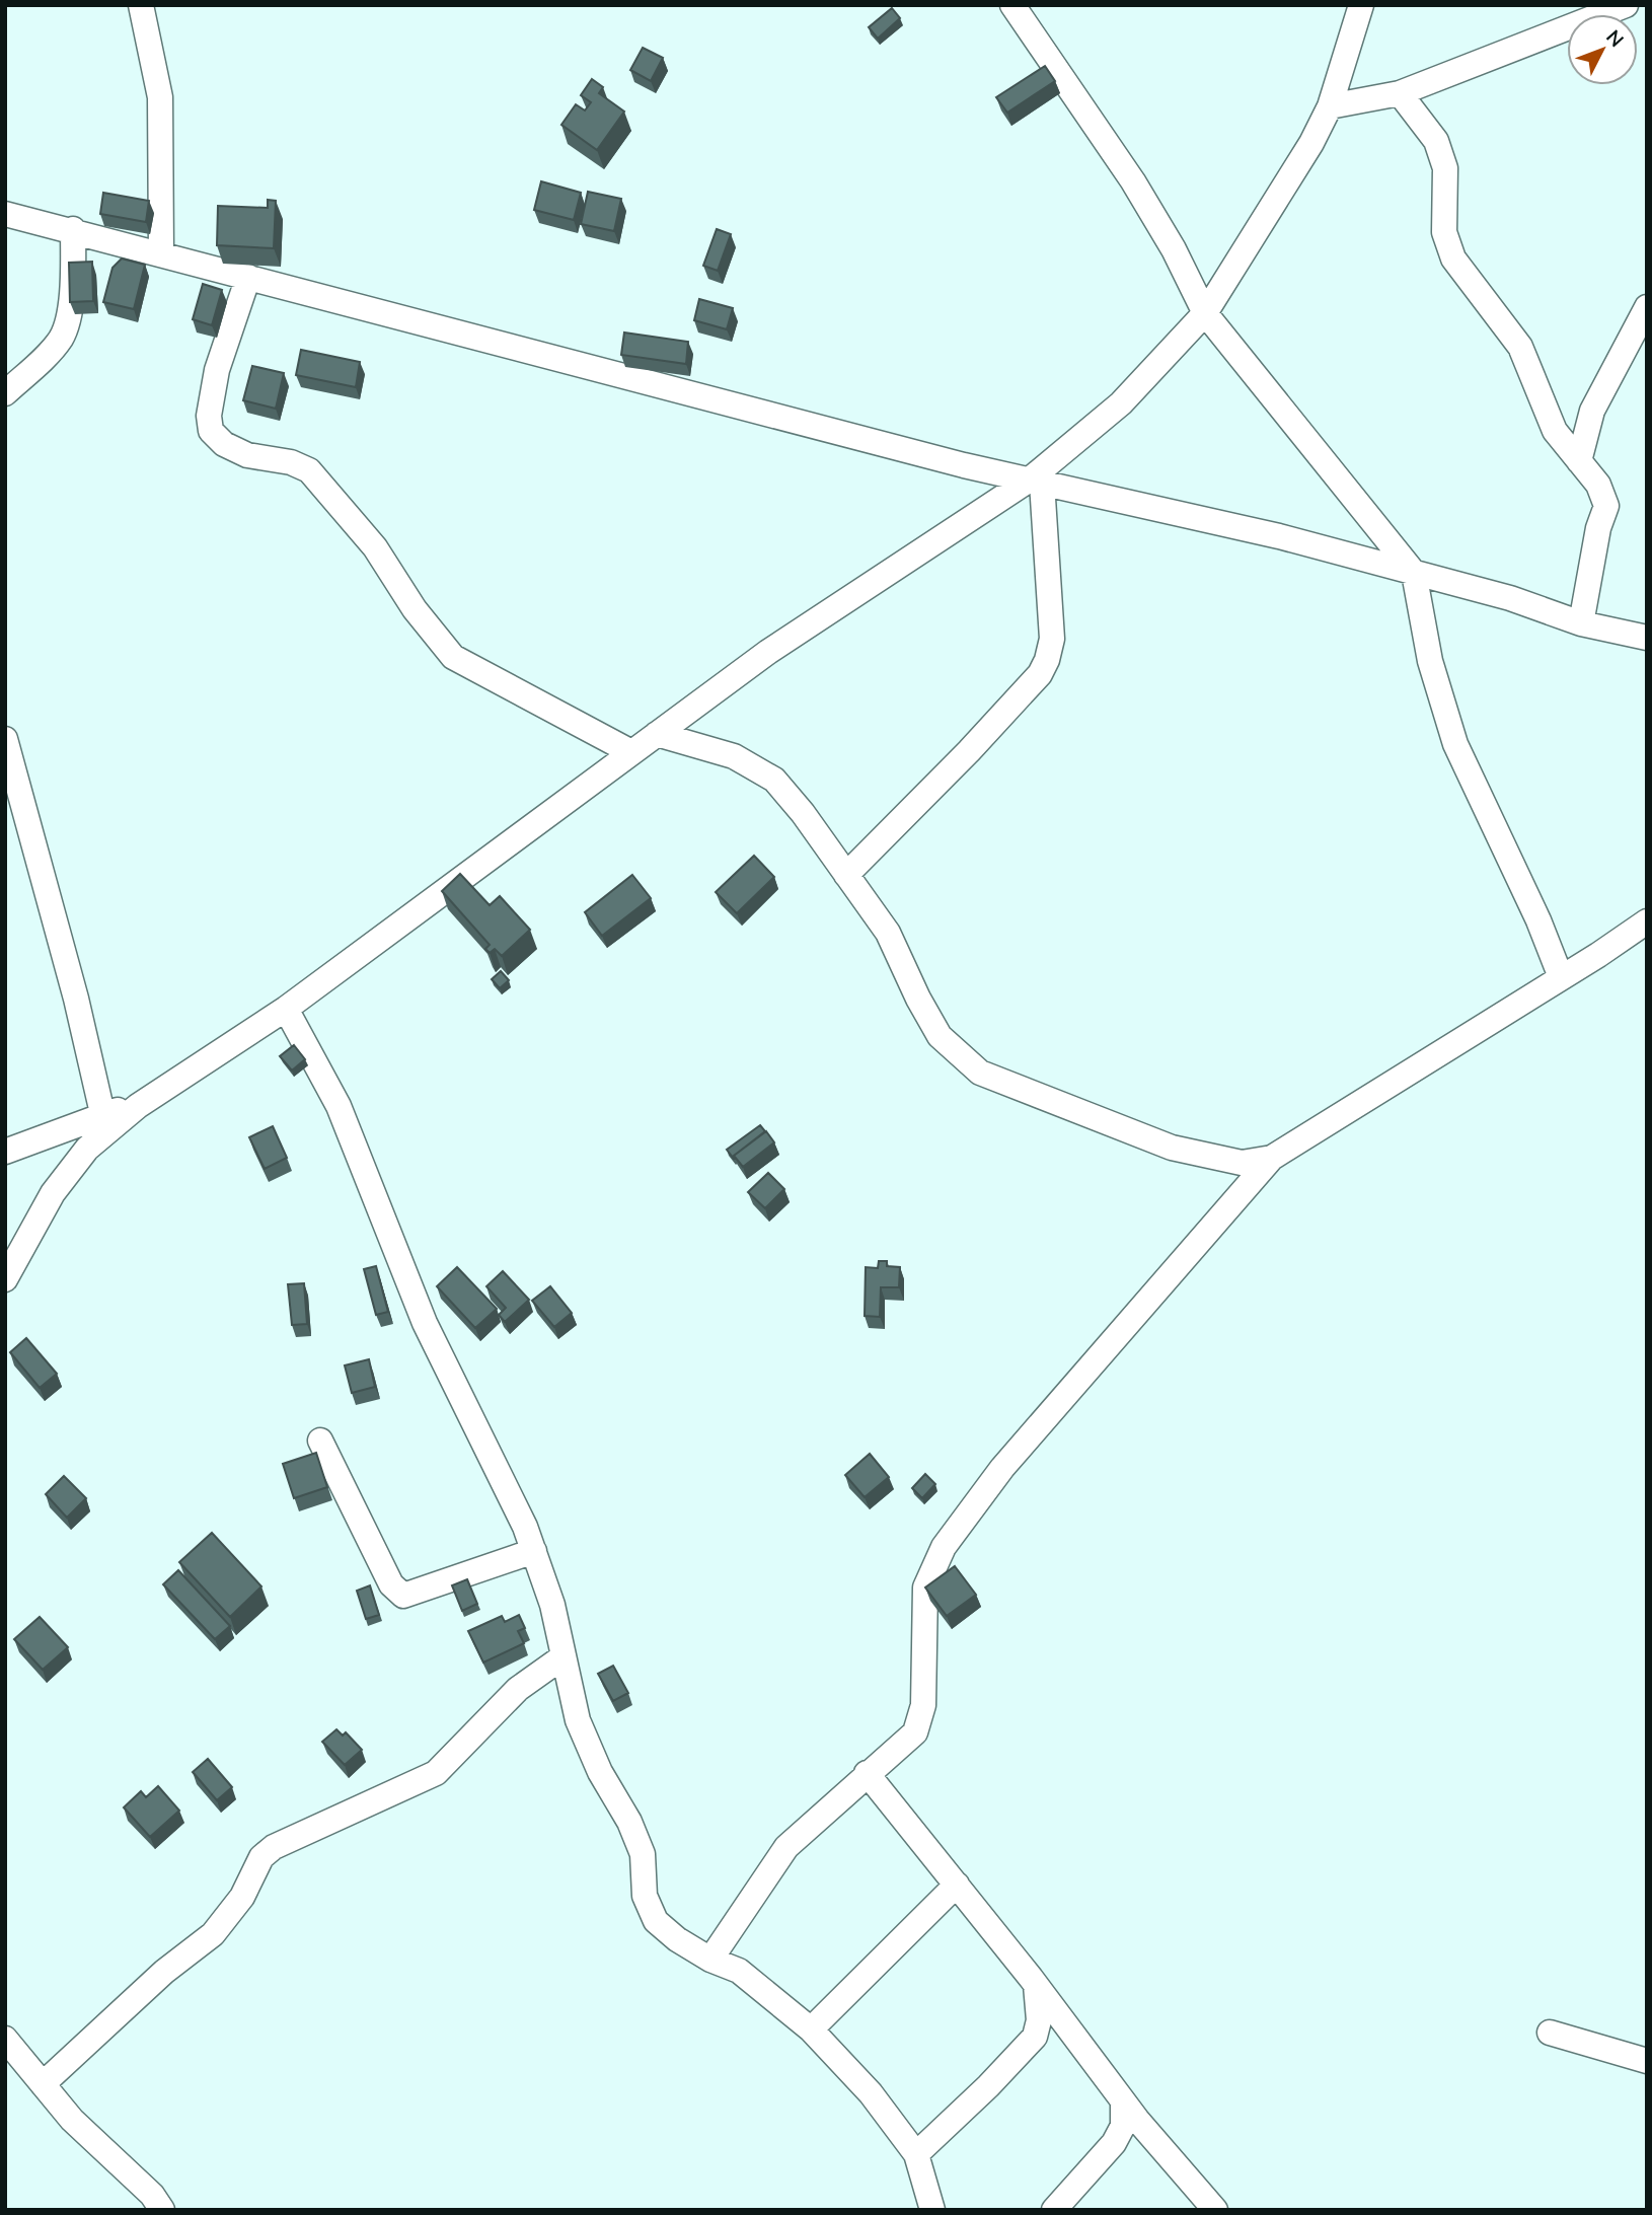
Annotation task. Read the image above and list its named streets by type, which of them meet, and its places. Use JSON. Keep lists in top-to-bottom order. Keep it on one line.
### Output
{"north":"top right"}
